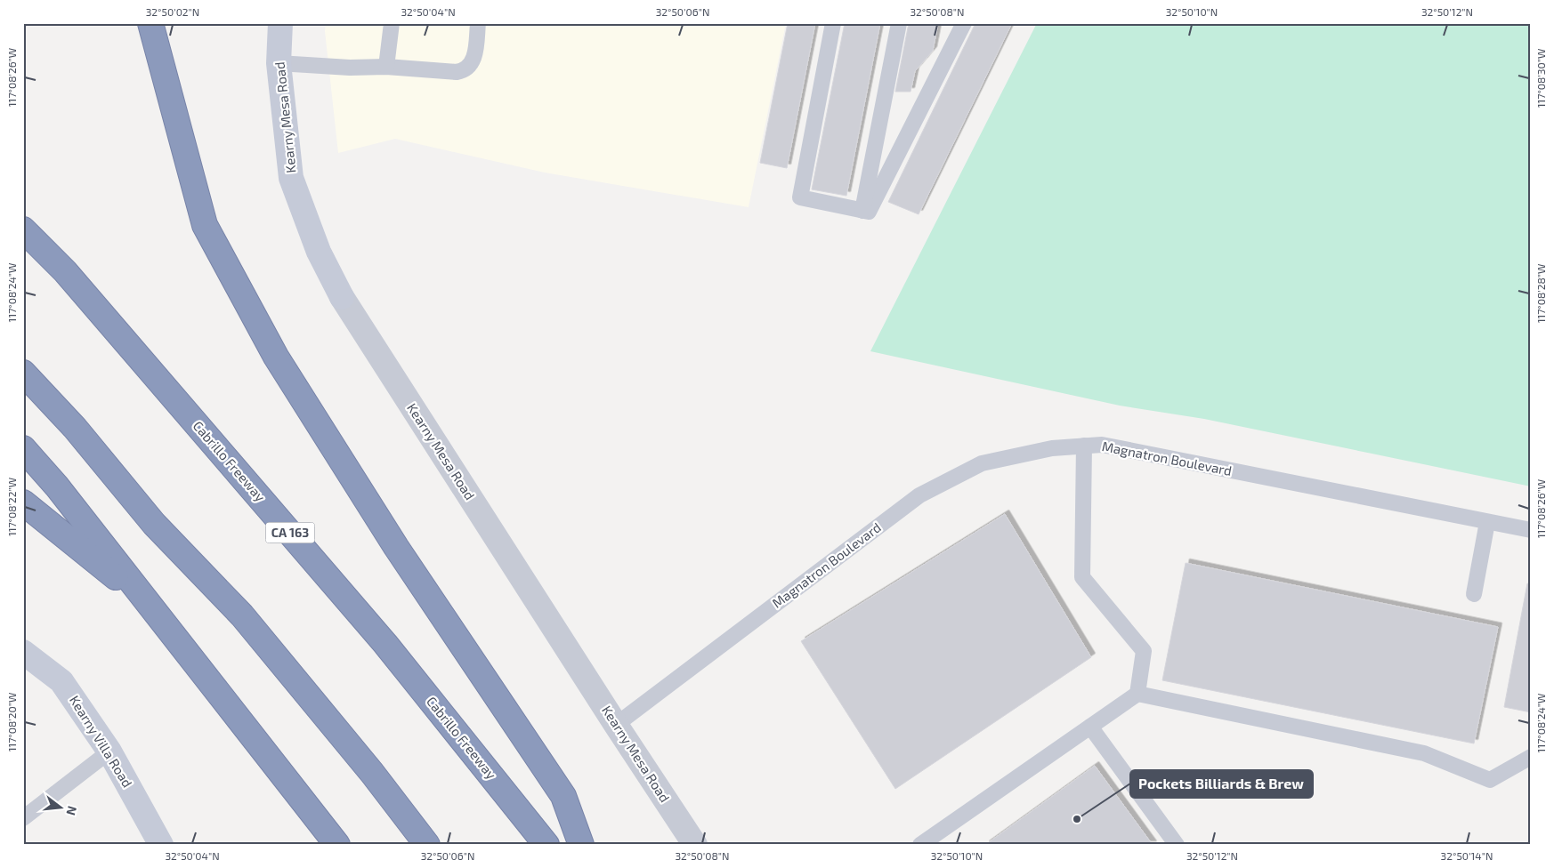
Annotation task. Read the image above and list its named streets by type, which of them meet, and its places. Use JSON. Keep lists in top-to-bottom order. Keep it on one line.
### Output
{"streets":{"highway":["Cabrillo Freeway","CA 163"],"street":["Kearny Mesa Road","Kearny Villa Road"],"lane":["Magnatron Boulevard"]},"crossings":[["Kearny Mesa Road","Magnatron Boulevard"]],"places":["Pockets Billiards & Brew"],"north":"right","coordinates":["32°50'02\"N","32°50'04\"N","32°50'06\"N","32°50'08\"N","32°50'10\"N","32°50'12\"N","117°08'26\"W","117°08'30\"W","117°08'24\"W","117°08'28\"W","117°08'22\"W","117°08'20\"W","32°50'14\"N"]}
